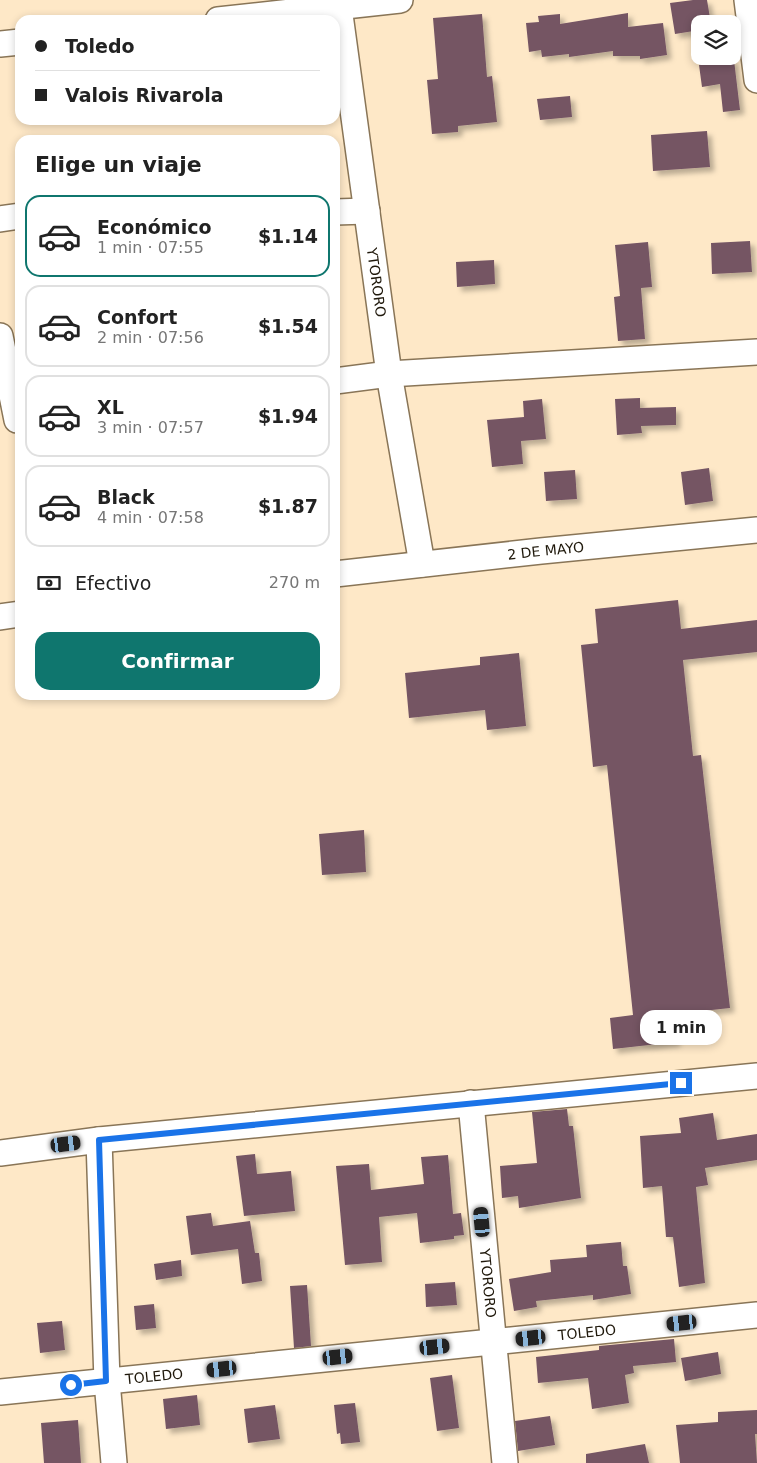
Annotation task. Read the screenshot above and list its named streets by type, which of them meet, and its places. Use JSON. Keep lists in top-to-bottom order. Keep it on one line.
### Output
{"streets":{"street":["YTORORO","2 DE MAYO","TOLEDO"]},"crossings":[["YTORORO","2 DE MAYO"],["YTORORO","TOLEDO"]],"page":{"banner":["Toledo","Valois Rivarola"],"heading":"Elige un viaje","list":[{"name":"Económico","note":"1 min · 07:55","value":"$1.14"},{"name":"Confort","note":"2 min · 07:56","value":"$1.54"},{"name":"XL","note":"3 min · 07:57","value":"$1.94"},{"name":"Black","note":"4 min · 07:58","value":"$1.87"}],"pay":["Efectivo","270 m"],"buttons":"Confirmar","bubble":"1 min"}}
